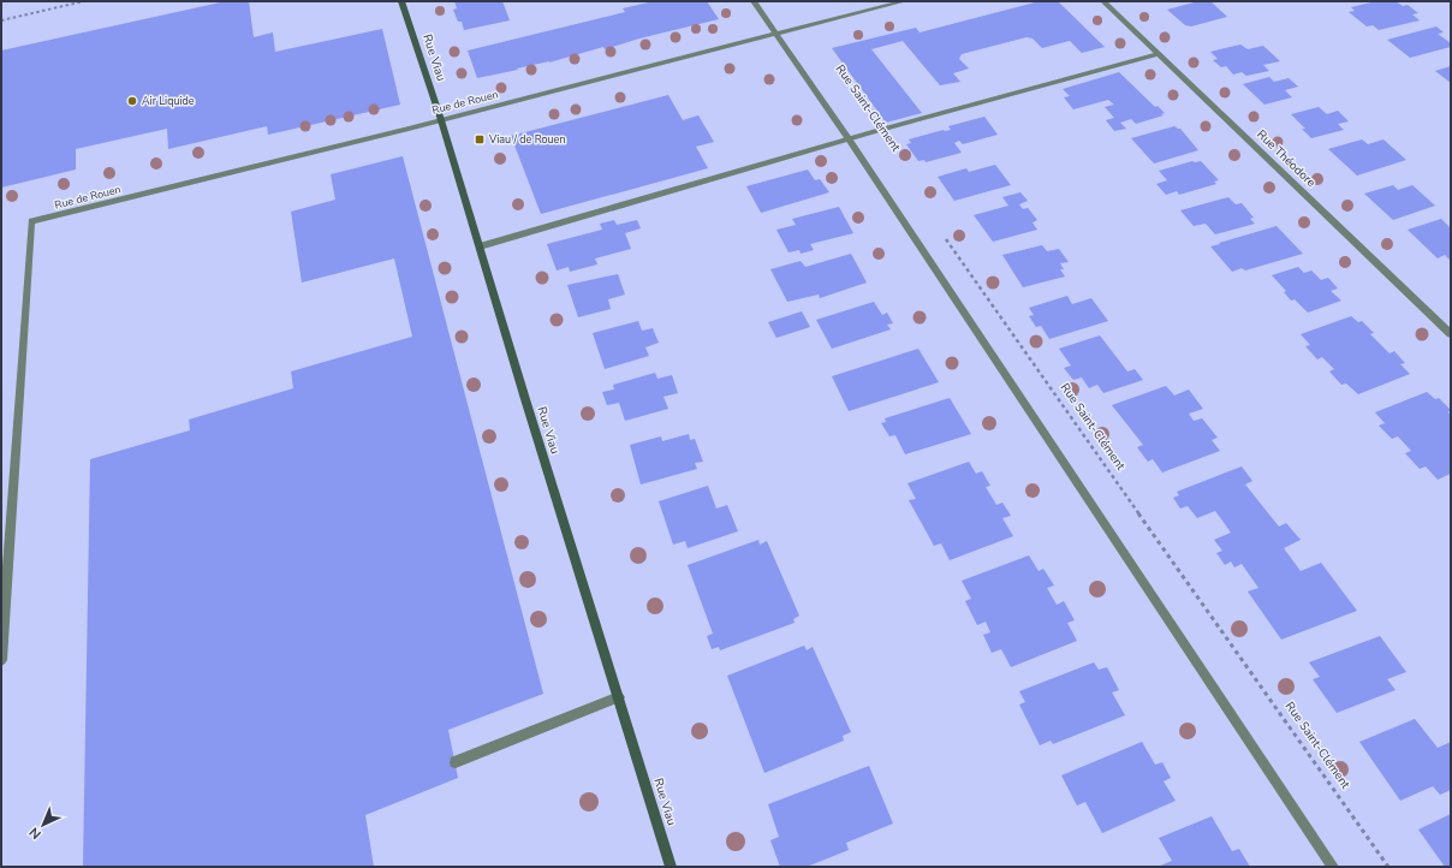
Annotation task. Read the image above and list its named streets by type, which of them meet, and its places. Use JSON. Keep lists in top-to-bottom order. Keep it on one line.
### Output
{"streets":{"main road":["Rue Viau"],"street":["Rue de Rouen","Rue Théodore"],"path":["Rue Saint-Clément"]},"crossings":[["Rue Viau","Rue de Rouen"]],"places":{"other":["Air Liquide"],"transit":["Viau / de Rouen"]},"north":"bottom left"}
